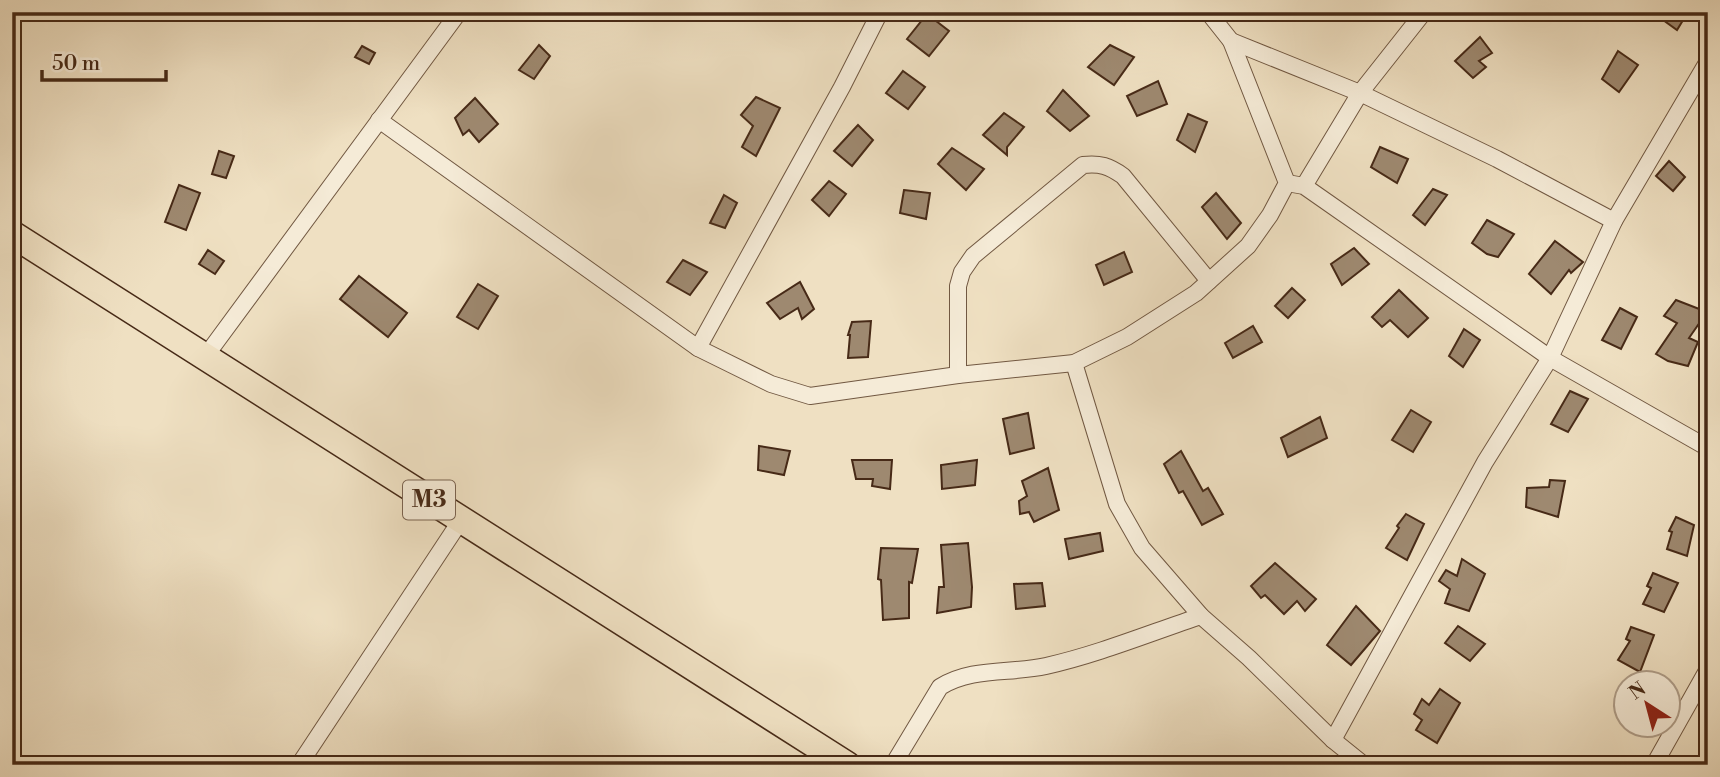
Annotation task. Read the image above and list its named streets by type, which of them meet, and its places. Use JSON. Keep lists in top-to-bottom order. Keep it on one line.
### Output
{"streets":{"main road":["M3"]},"scale_bar":"50 m","north":"top left"}
